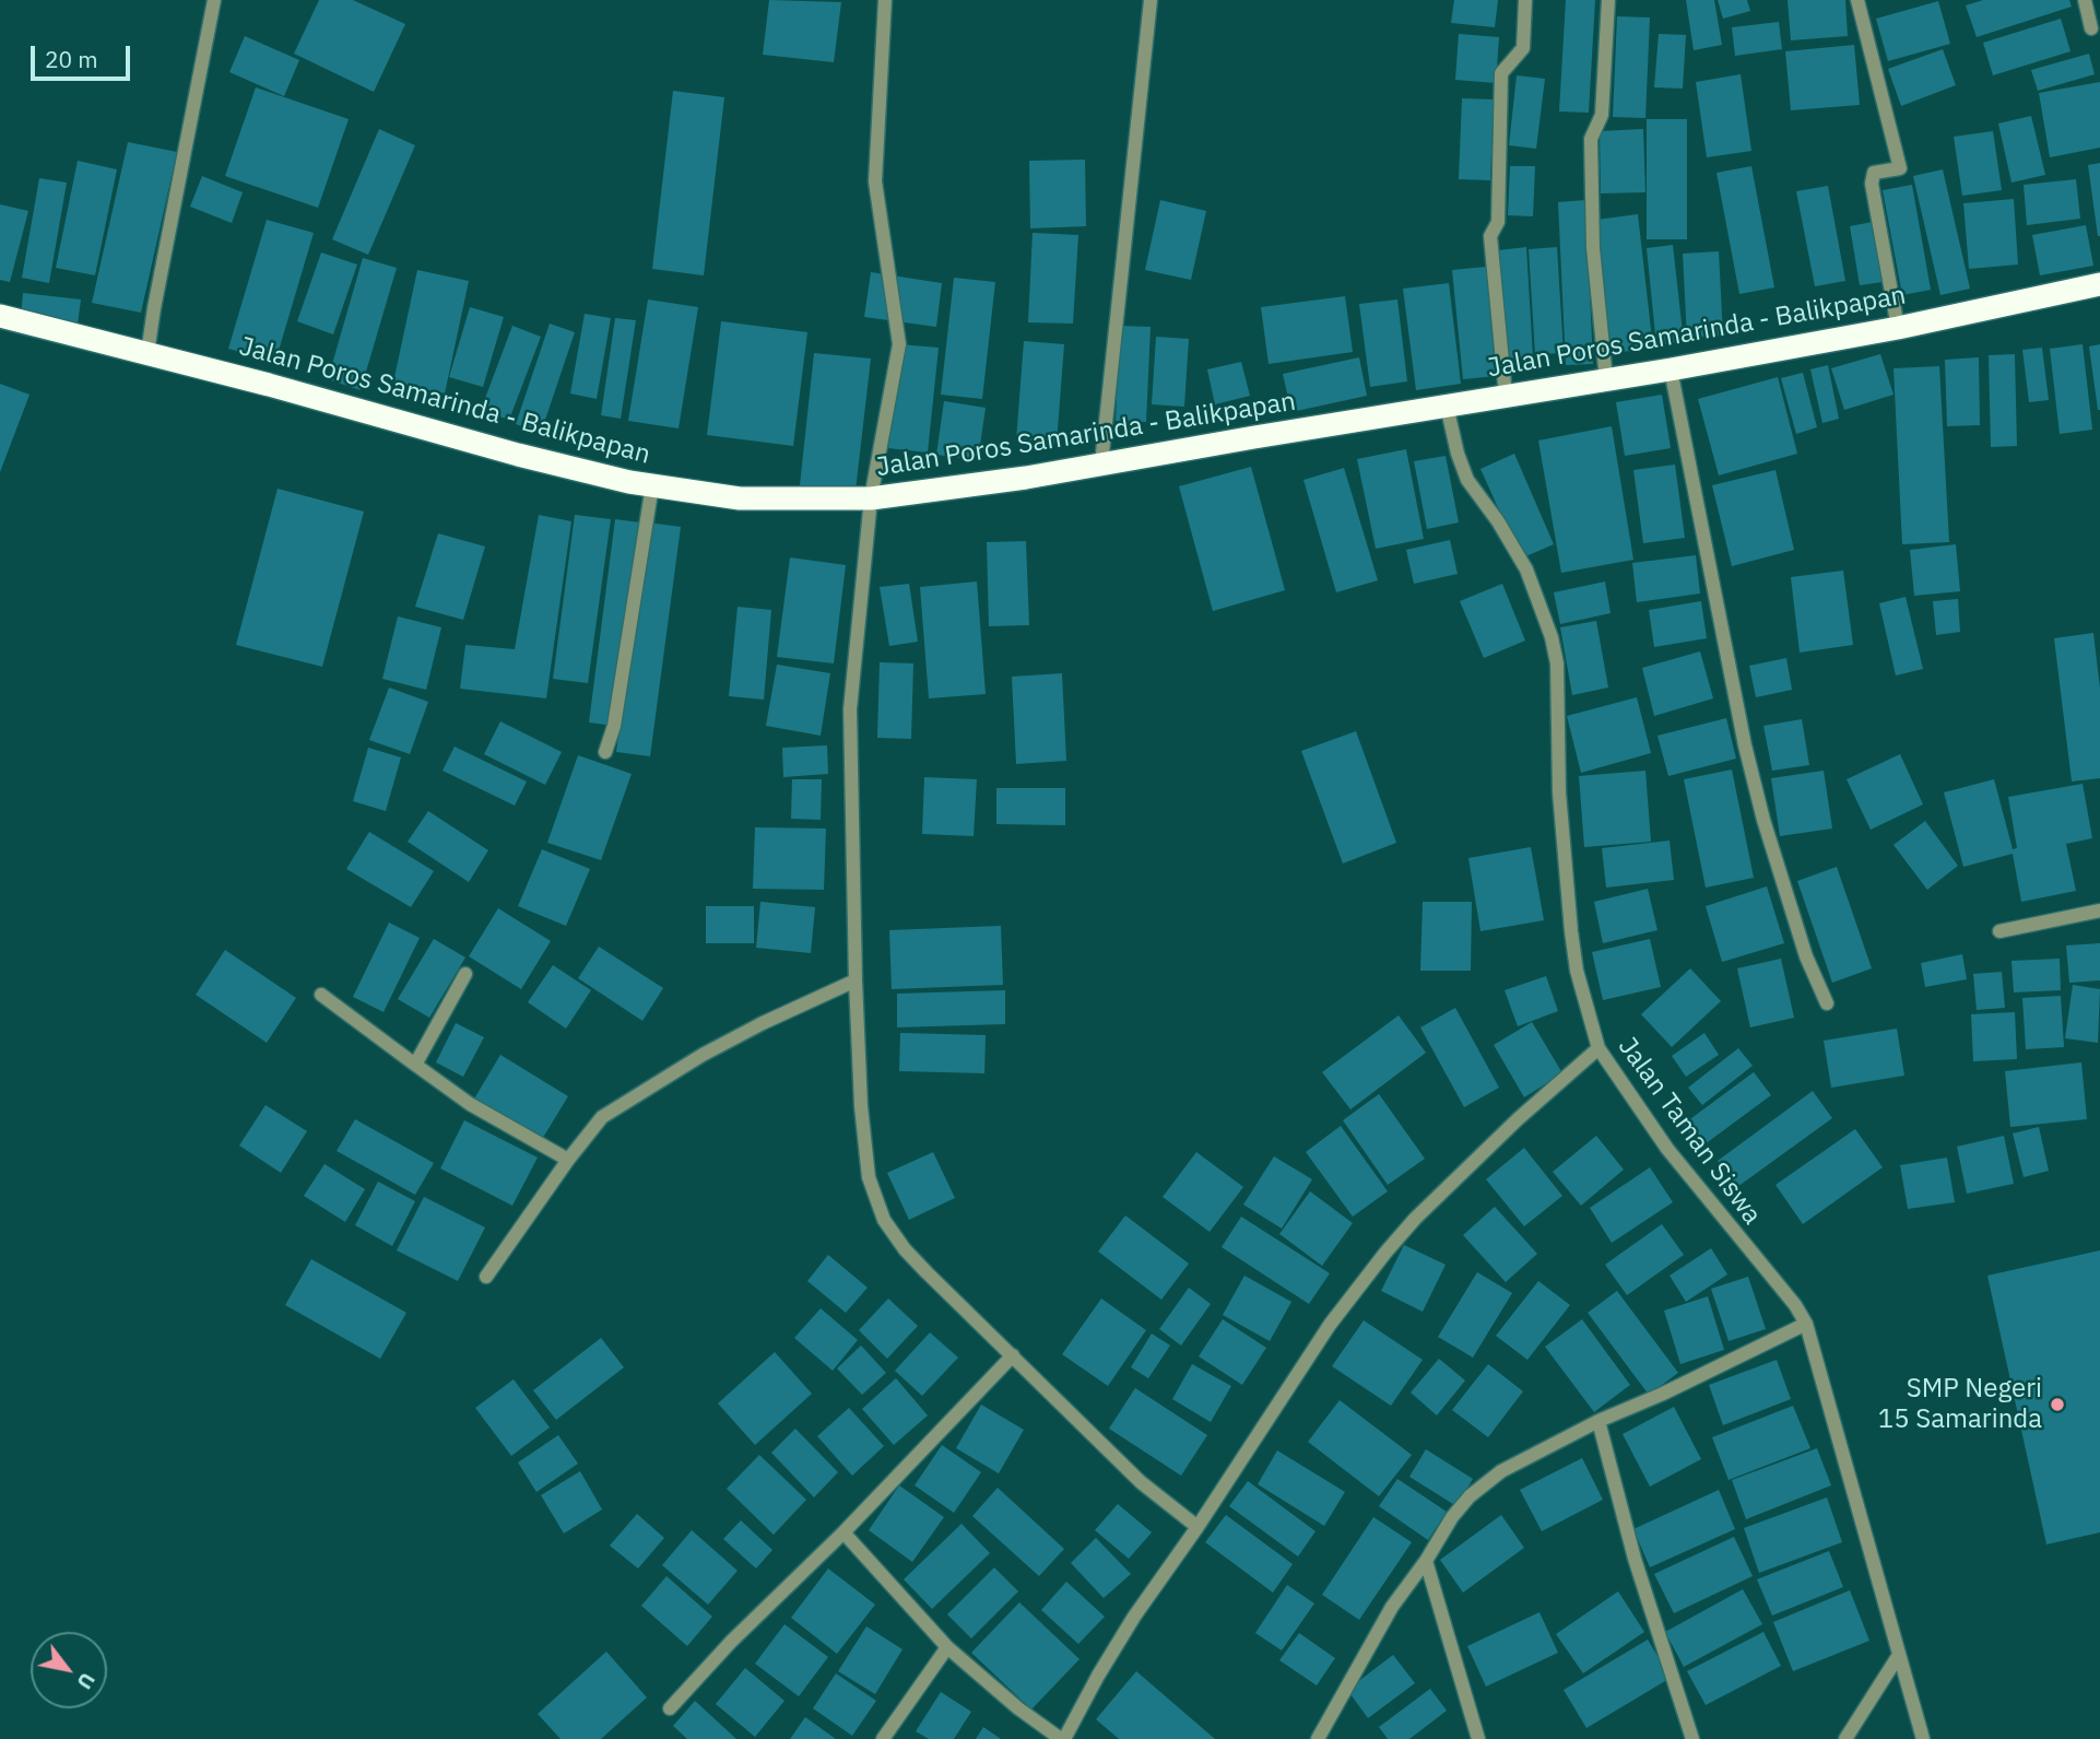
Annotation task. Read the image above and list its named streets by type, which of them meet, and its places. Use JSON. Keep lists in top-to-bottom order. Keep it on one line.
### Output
{"streets":{"highway":["Jalan Poros Samarinda - Balikpapan"],"street":["Jalan Taman Siswa"]},"crossings":[["Jalan Poros Samarinda - Balikpapan","Jalan Taman Siswa"]],"places":["SMP Negeri 15 Samarinda"],"scale_bar":"20 m","north":"bottom right"}
